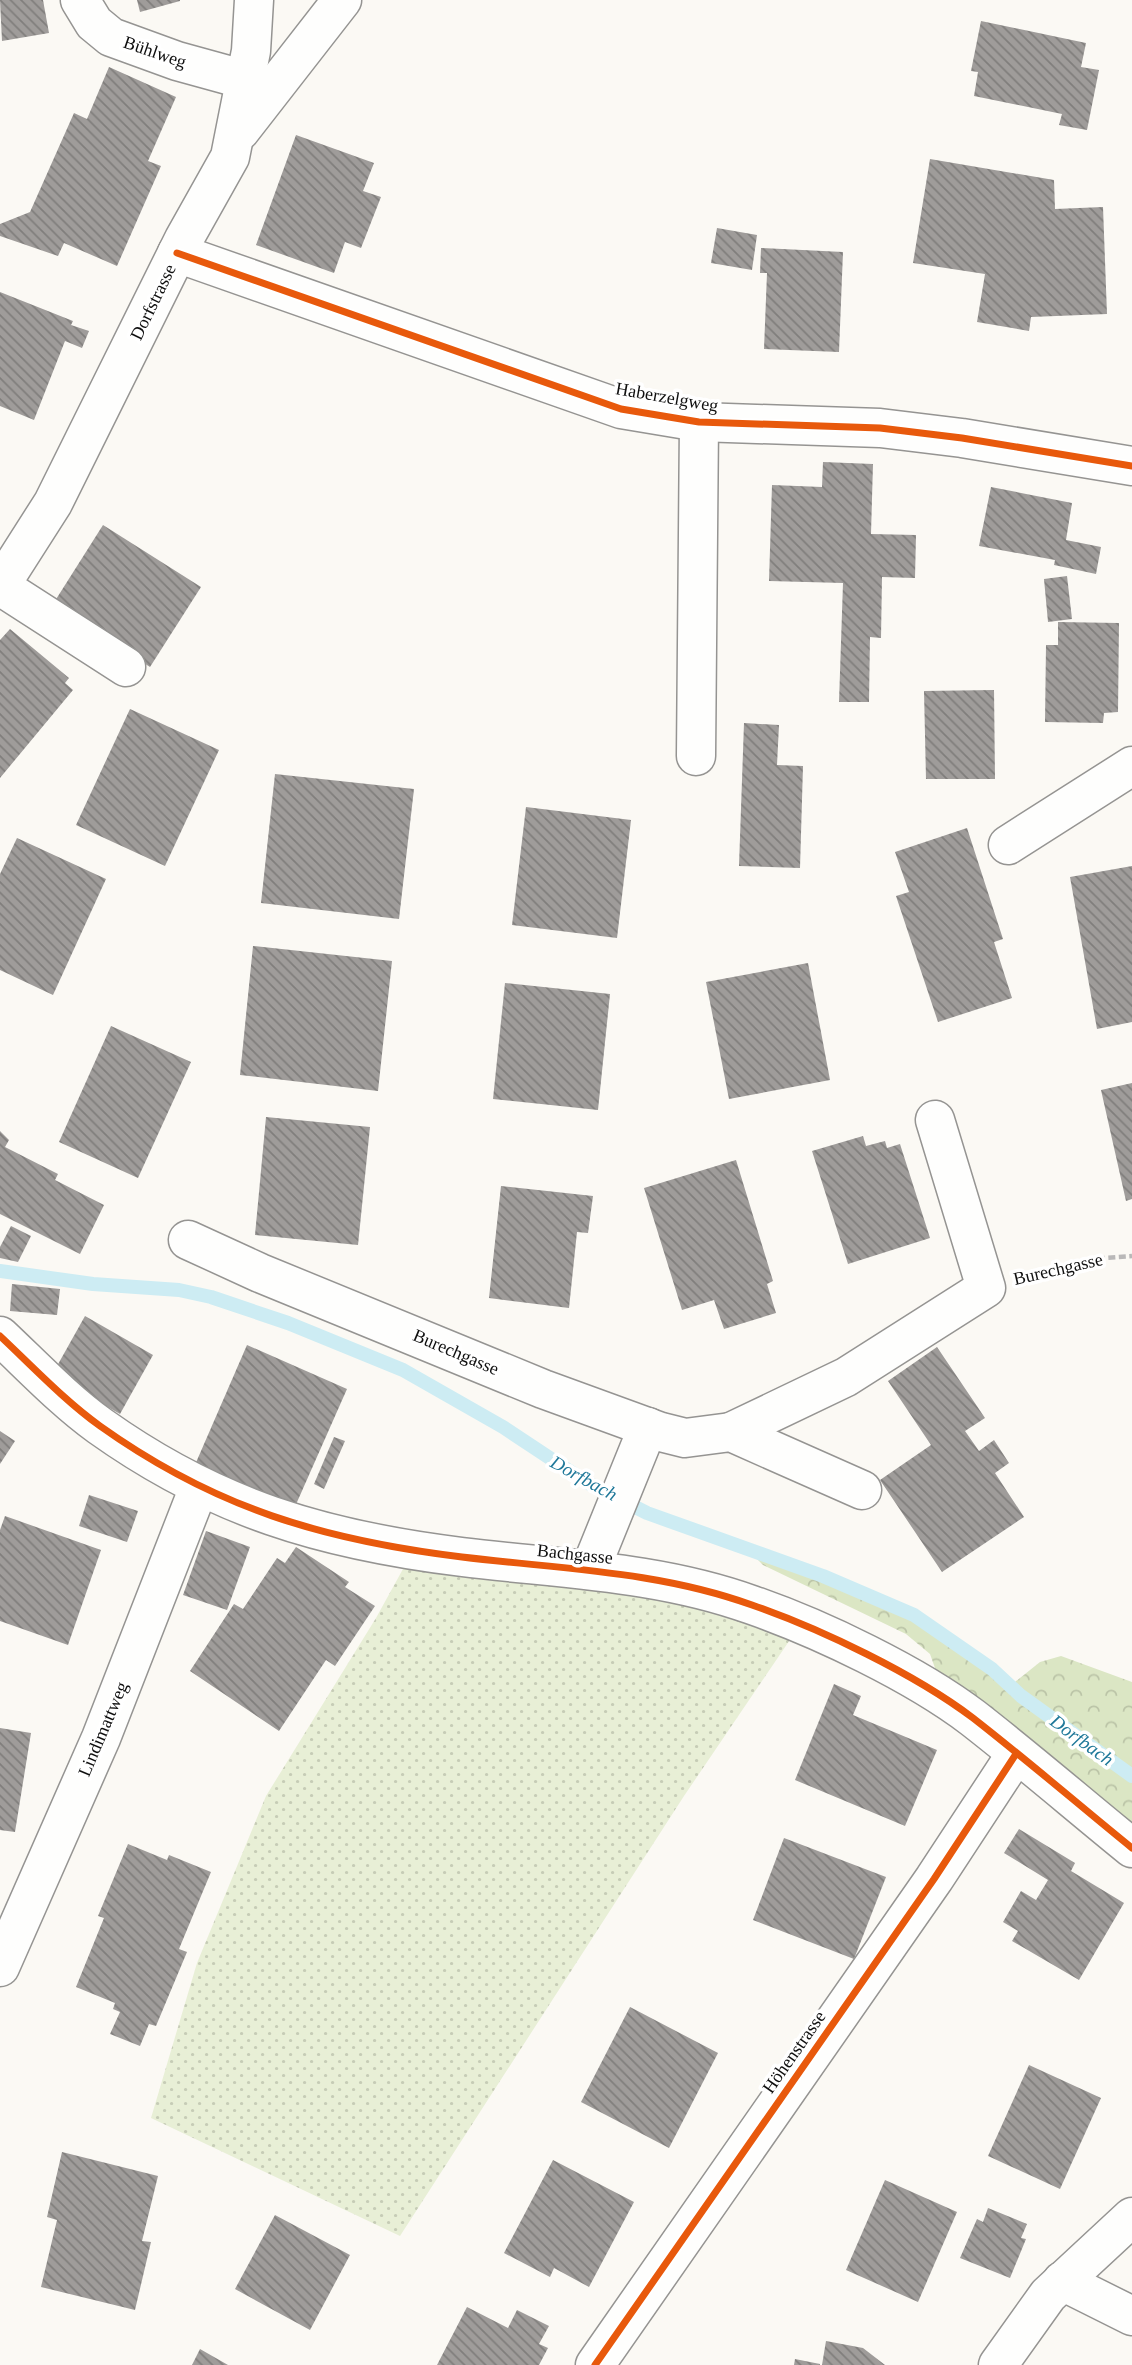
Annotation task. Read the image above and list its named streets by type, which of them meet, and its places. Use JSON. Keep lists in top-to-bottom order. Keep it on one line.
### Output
{"streets":{"street":["Bühlweg","Dorfstrasse","Haberzelgweg","Burechgasse","Bachgasse","Lindimattweg","Höhenstrasse"]},"crossings":[["Bühlweg","Dorfstrasse"],["Dorfstrasse","Haberzelgweg"],["Bachgasse","Lindimattweg"],["Bachgasse","Höhenstrasse"]],"water":["Dorfbach"]}
